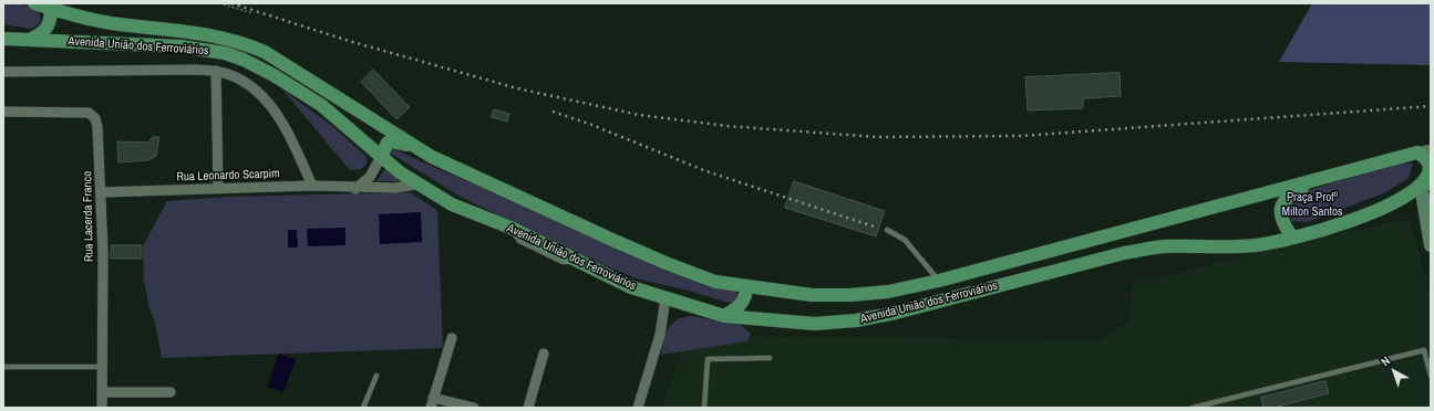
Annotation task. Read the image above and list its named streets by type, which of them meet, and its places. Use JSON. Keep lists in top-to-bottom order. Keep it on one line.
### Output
{"streets":{"main road":["Avenida União dos Ferroviários"],"street":["Rua Leonardo Scarpim","Rua Lacerda Franco"]},"crossings":[["Avenida União dos Ferroviários","Rua Leonardo Scarpim"],["Rua Leonardo Scarpim","Rua Lacerda Franco"]],"parks":["Praça Profº Milton Santos"],"north":"top left"}
